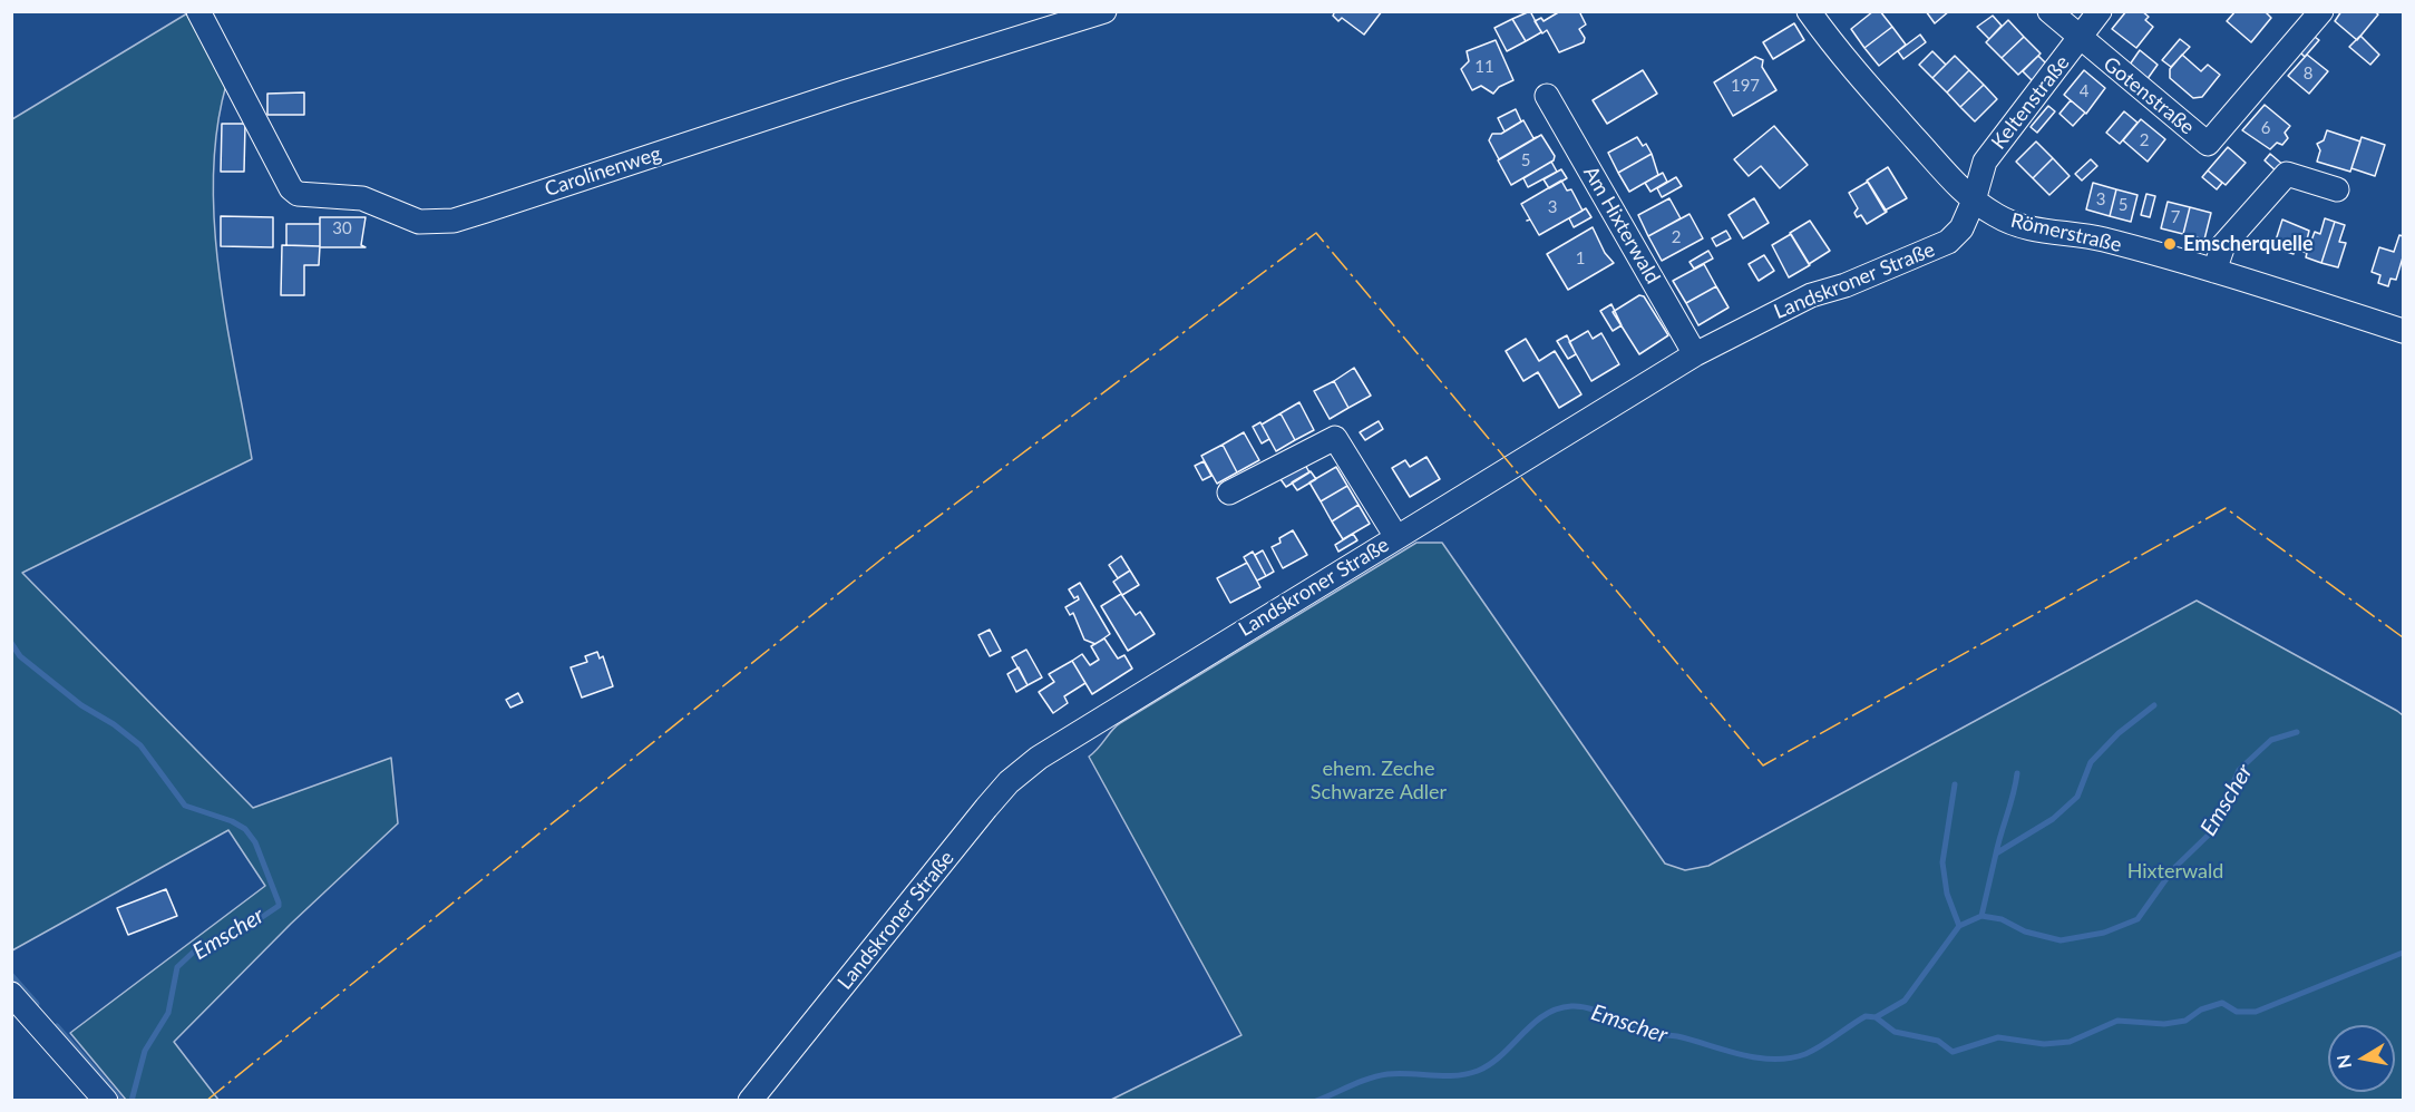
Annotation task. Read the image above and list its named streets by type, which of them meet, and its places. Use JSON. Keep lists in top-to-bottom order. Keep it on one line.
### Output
{"streets":{"street":["Gotenstraße","Keltenstraße","Carolinenweg","Am Hixterwald","Römerstraße","Landskroner Straße"]},"crossings":[["Gotenstraße","Keltenstraße"],["Keltenstraße","Römerstraße"],["Keltenstraße","Landskroner Straße"],["Am Hixterwald","Landskroner Straße"],["Römerstraße","Landskroner Straße"]],"water":["Emscher"],"parks":["ehem. Zeche Schwarze Adler","Hixterwald"],"places":["Emscherquelle"],"house_numbers":["11","8","197","4","6","2","5","3","5","3","7","30","2","1"],"north":"left"}
